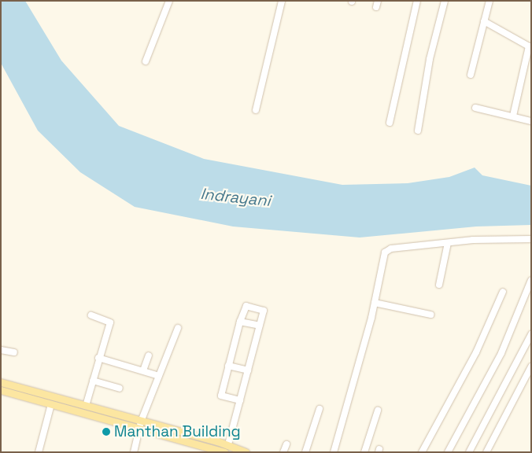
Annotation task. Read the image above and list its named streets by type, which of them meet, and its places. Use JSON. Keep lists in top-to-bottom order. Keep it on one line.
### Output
{"water":["Indrayani"],"places":["Manthan Building"]}
